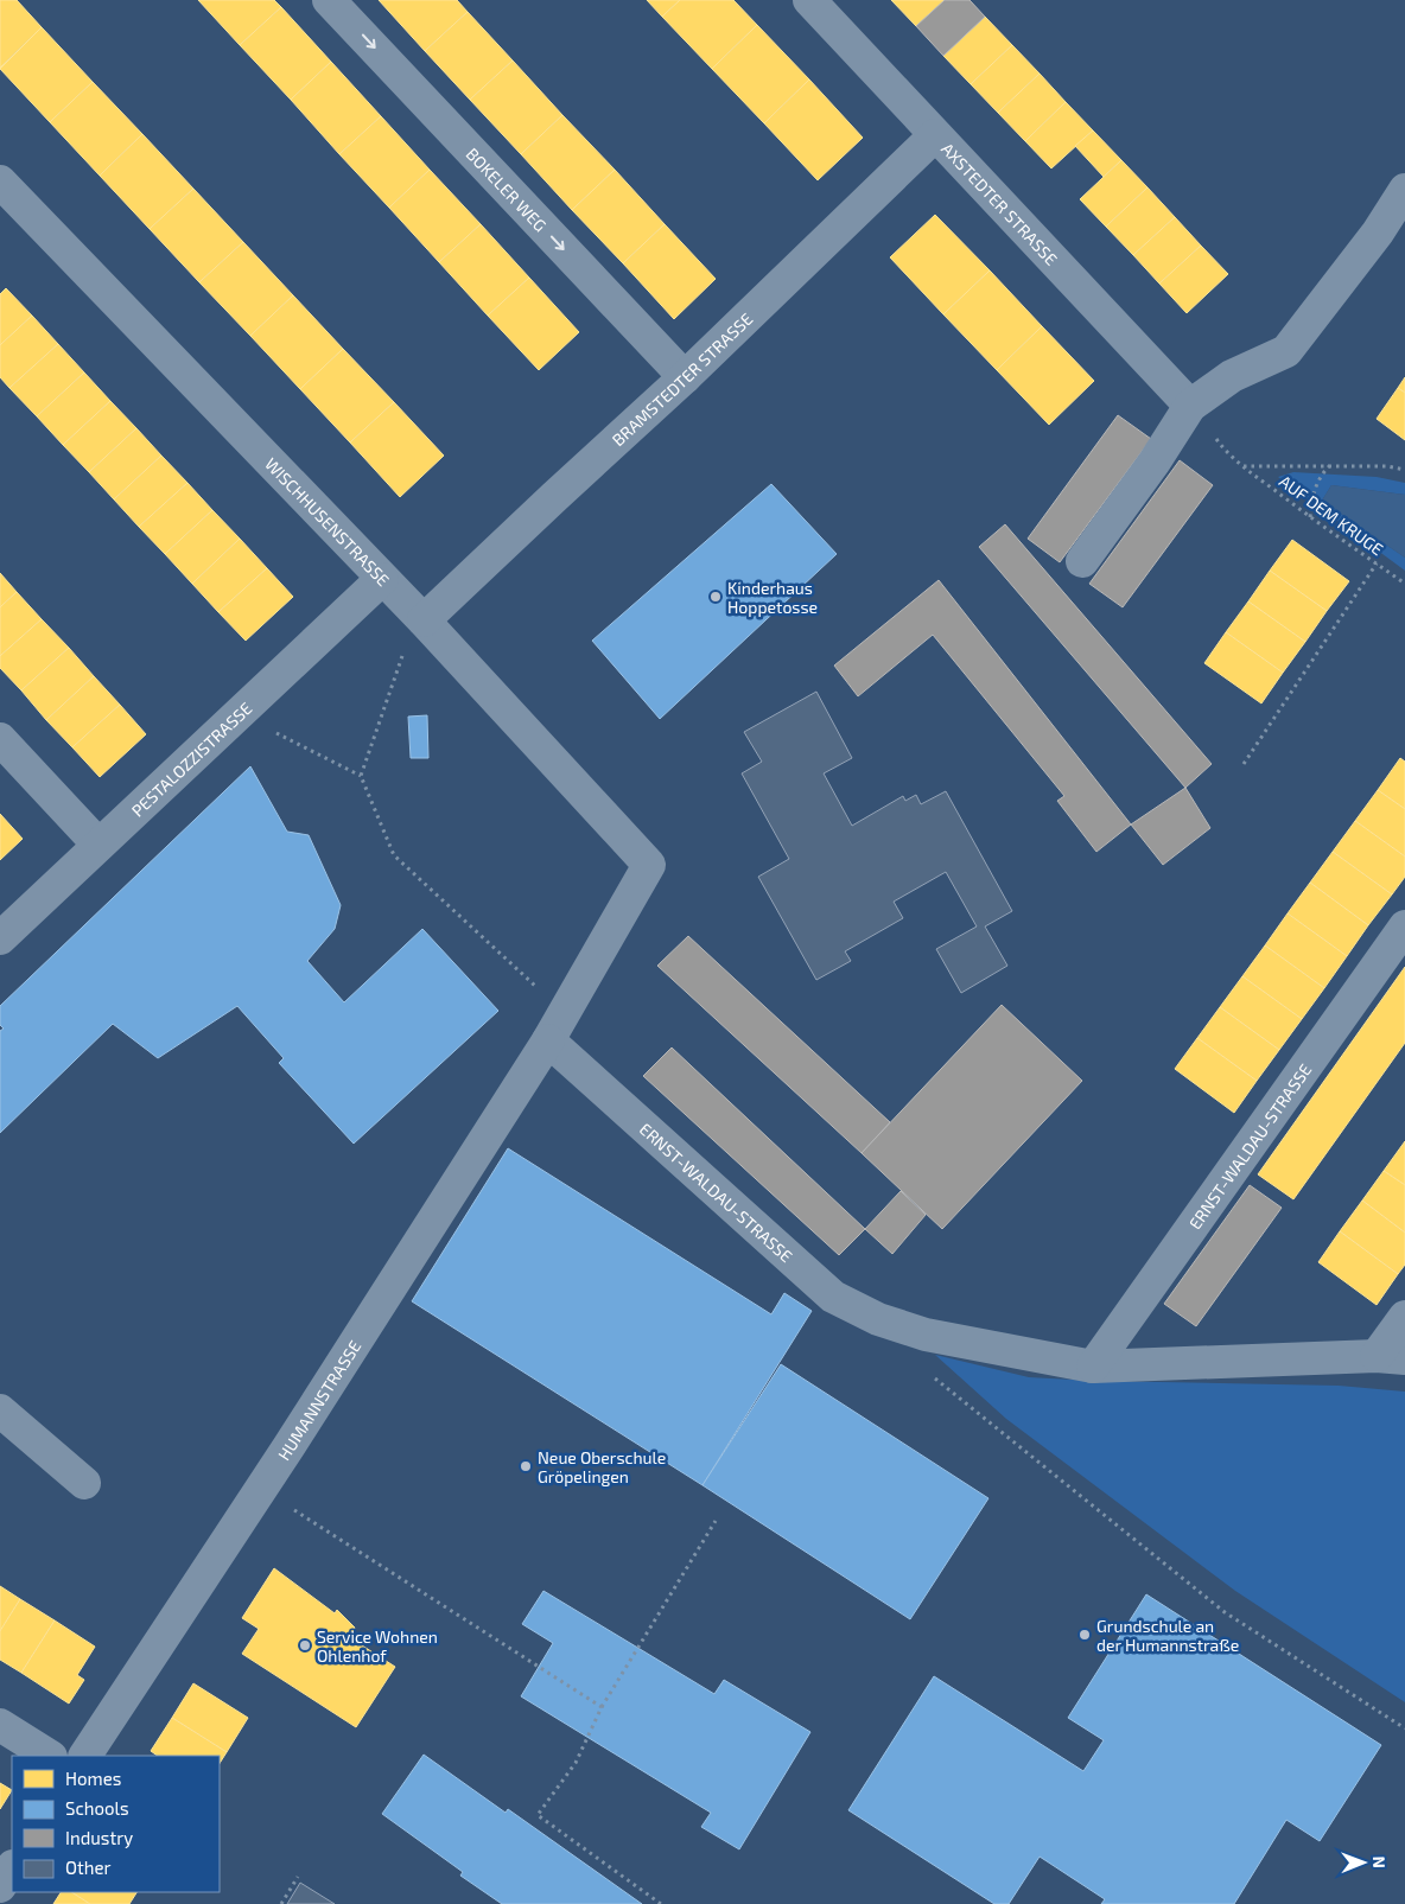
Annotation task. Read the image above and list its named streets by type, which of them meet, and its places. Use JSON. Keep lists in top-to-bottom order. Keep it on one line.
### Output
{"streets":{"street":["BOKELER WEG","AXSTEDTER STRASSE","BRAMSTEDTER STRASSE","WISCHHUSENSTRASSE","PESTALOZZISTRASSE","ERNST-WALDAU-STRASSE","HUMANNSTRASSE"],"path":["AUF DEM KRUGE"]},"crossings":[["BOKELER WEG","BRAMSTEDTER STRASSE"],["AXSTEDTER STRASSE","BRAMSTEDTER STRASSE"],["AXSTEDTER STRASSE","AUF DEM KRUGE"],["BRAMSTEDTER STRASSE","WISCHHUSENSTRASSE"],["WISCHHUSENSTRASSE","PESTALOZZISTRASSE"],["ERNST-WALDAU-STRASSE","HUMANNSTRASSE"]],"one_way":["BOKELER WEG"],"places":["Kinderhaus Hoppetosse","Neue Oberschule Gröpelingen","Grundschule an der Humannstraße","Service Wohnen Ohlenhof"],"legend":["Homes","Schools","Industry","Other"],"north":"right"}
